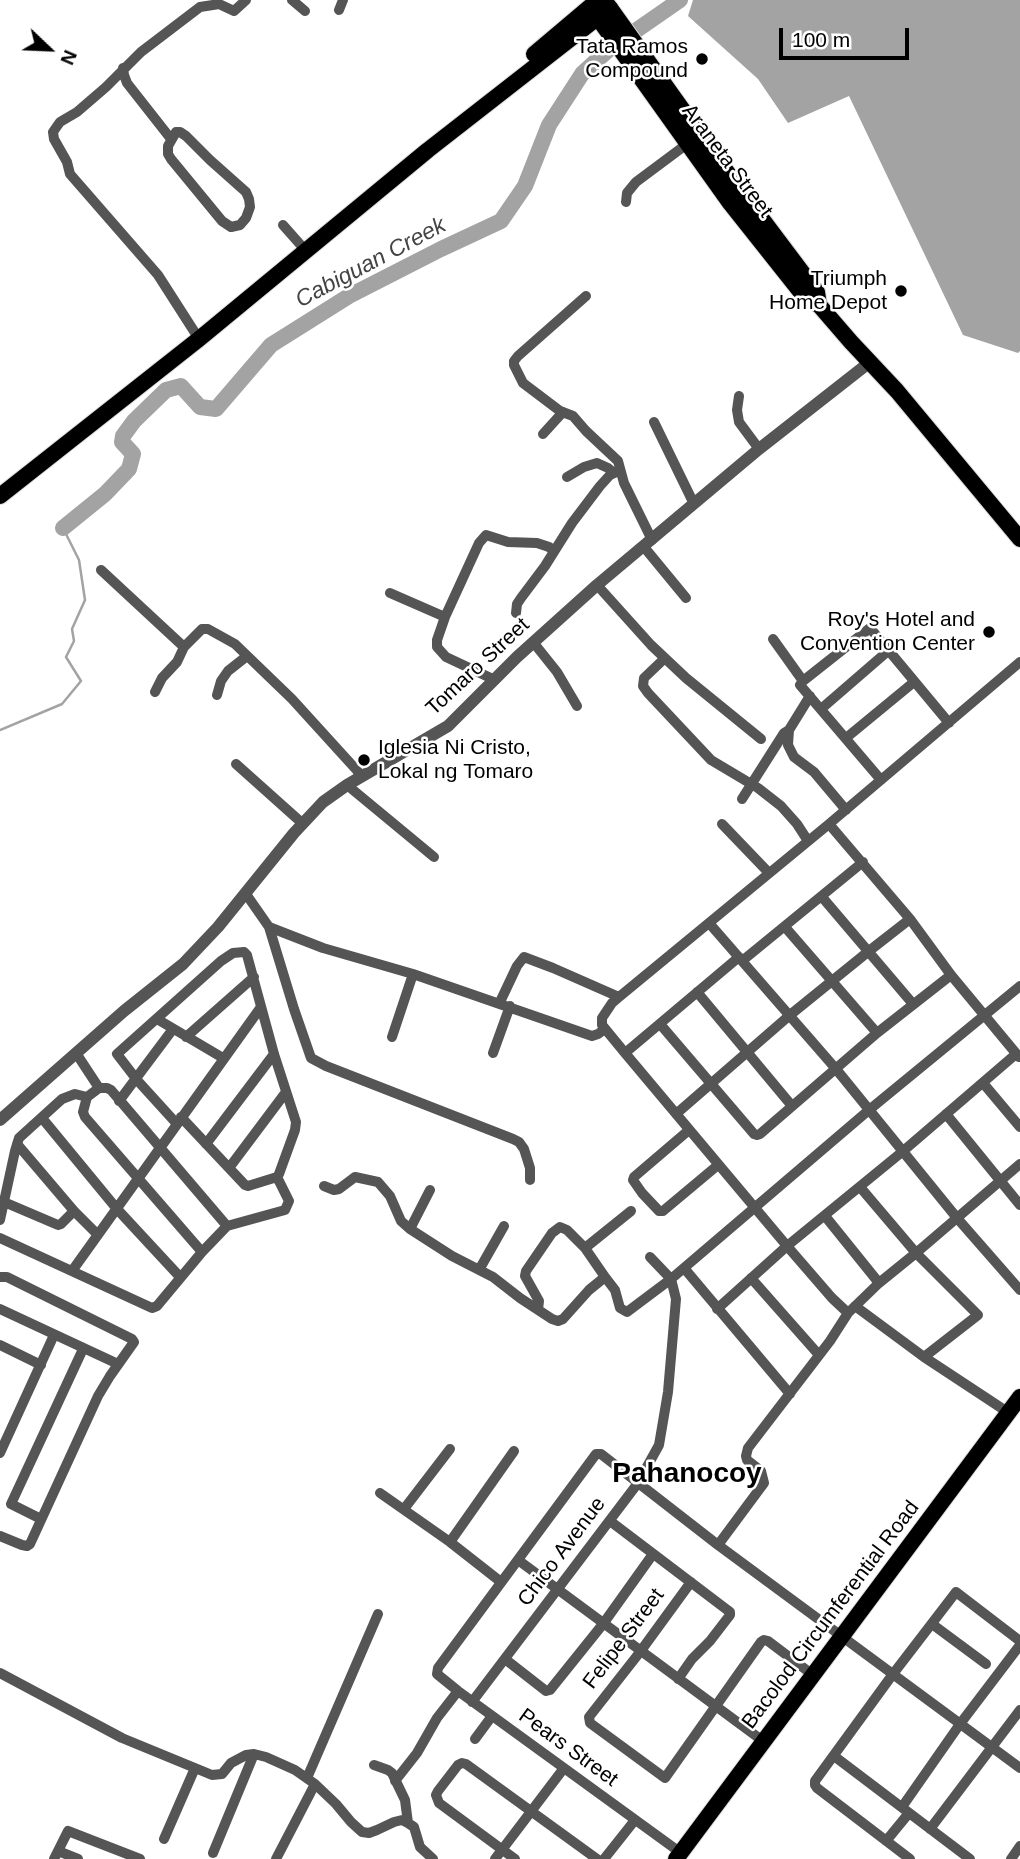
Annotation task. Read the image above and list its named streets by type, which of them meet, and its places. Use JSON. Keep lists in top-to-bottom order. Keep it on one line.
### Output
{"streets":{"main road":["Araneta Street","Bacolod Circumferential Road"],"street":["Tomaro Street","Chico Avenue","Felipe Street","Pears Street"]},"crossings":[["Araneta Street","Tomaro Street"],["Chico Avenue","Pears Street"],["Bacolod Circumferential Road","Pears Street"]],"districts":["Pahanocoy"],"water":["Cabiguan Creek"],"places":["Tata Ramos Compound","Triumph Home Depot","Roy's Hotel and Convention Center","Iglesia Ni Cristo, Lokal ng Tomaro"],"scale_bar":"100 m","north":"bottom right"}
